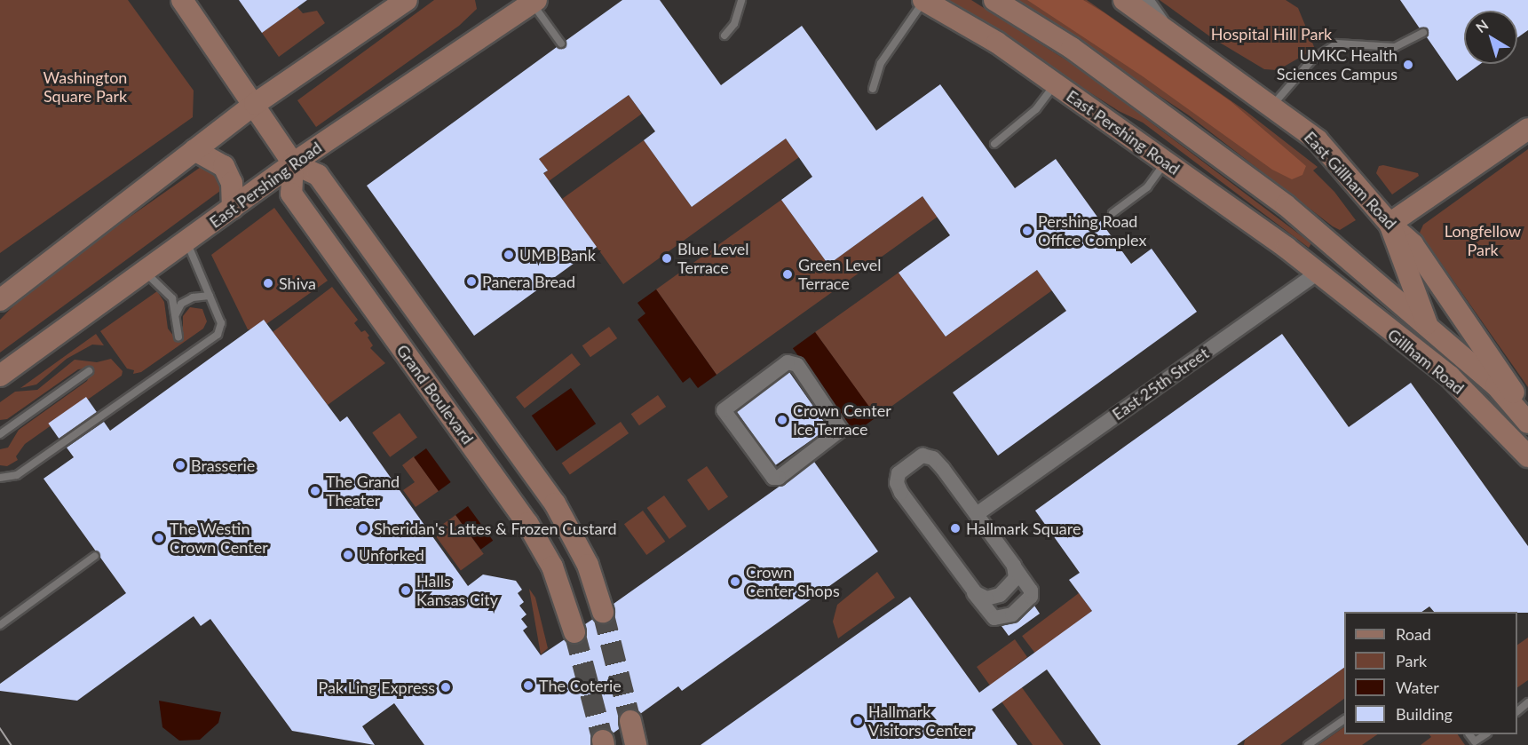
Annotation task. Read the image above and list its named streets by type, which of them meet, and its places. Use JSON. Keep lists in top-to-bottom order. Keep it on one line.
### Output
{"streets":{"main road":["East Pershing Road","East Gillham Road","Gillham Road","East 25th Street","Grand Boulevard"]},"crossings":[["East Pershing Road","Gillham Road"],["East Pershing Road","East 25th Street"],["East Pershing Road","Grand Boulevard"],["Gillham Road","East 25th Street"]],"parks":["Hospital Hill Park","Washington Square Park","Longfellow Park"],"places":["UMKC Health Sciences Campus","Pershing Road Office Complex","UMB Bank","Blue Level Terrace","Green Level Terrace","Panera Bread","Shiva","Crown Center Ice Terrace","Brasserie","The Grand Theater","Sheridan's Lattes & Frozen Custard","Hallmark Square","The Westin Crown Center","Unforked","Crown Center Shops","Halls Kansas City","The Coterie","Pak Ling Express","Hallmark Visitors Center"],"legend":["Road","Park","Water","Building"],"north":"top left"}
